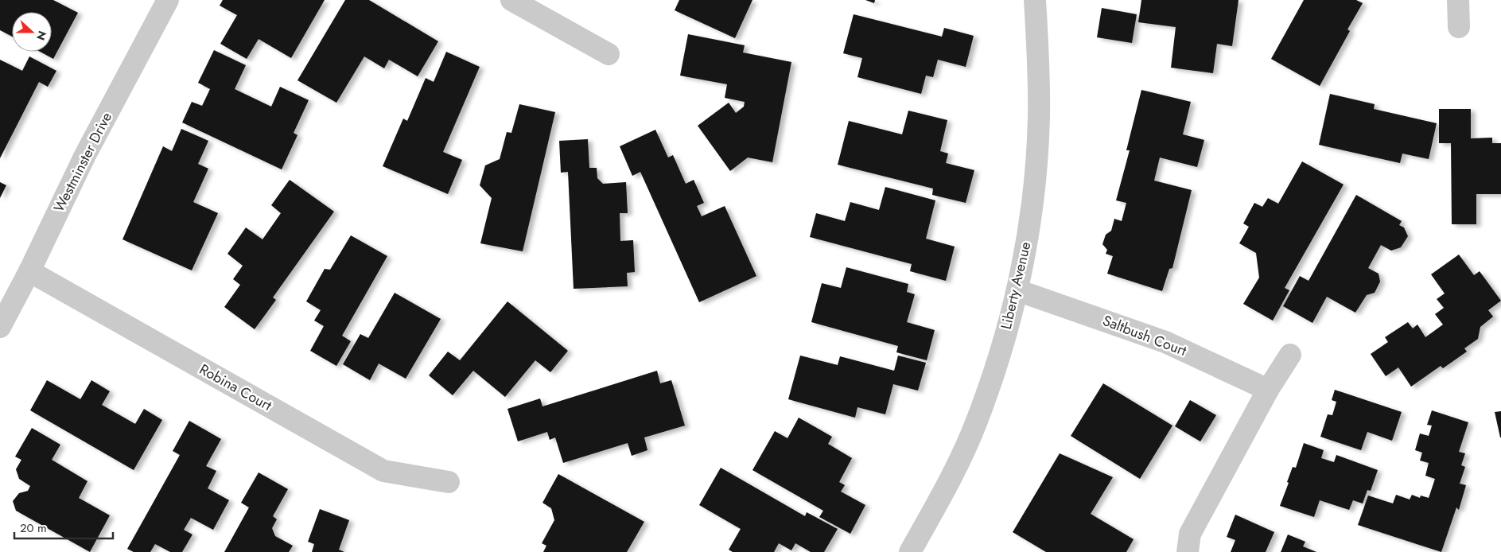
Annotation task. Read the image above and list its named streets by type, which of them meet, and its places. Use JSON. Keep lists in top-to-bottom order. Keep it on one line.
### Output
{"streets":{"street":["Westminster Drive","Liberty Avenue","Saltbush Court","Robina Court"]},"crossings":[["Westminster Drive","Robina Court"],["Liberty Avenue","Saltbush Court"]],"scale_bar":"20 m","north":"right"}
